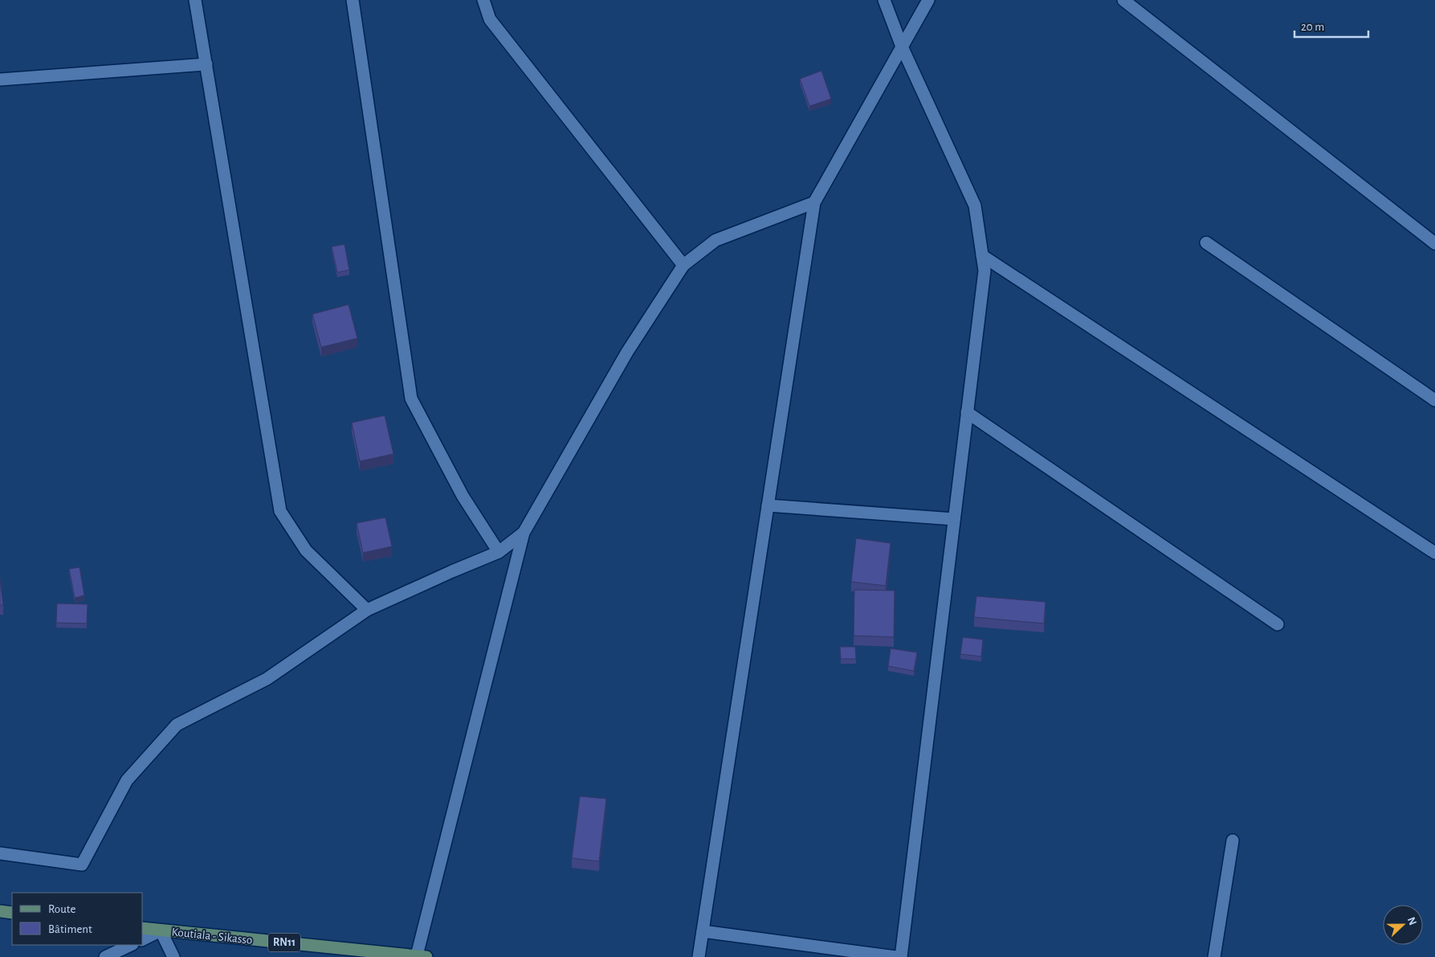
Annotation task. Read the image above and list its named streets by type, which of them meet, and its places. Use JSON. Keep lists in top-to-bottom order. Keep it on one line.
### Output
{"streets":{"main road":["Koutiala - Sikasso","RN11"]},"legend":["Route","Bâtiment"],"scale_bar":"20 m","north":"right"}
